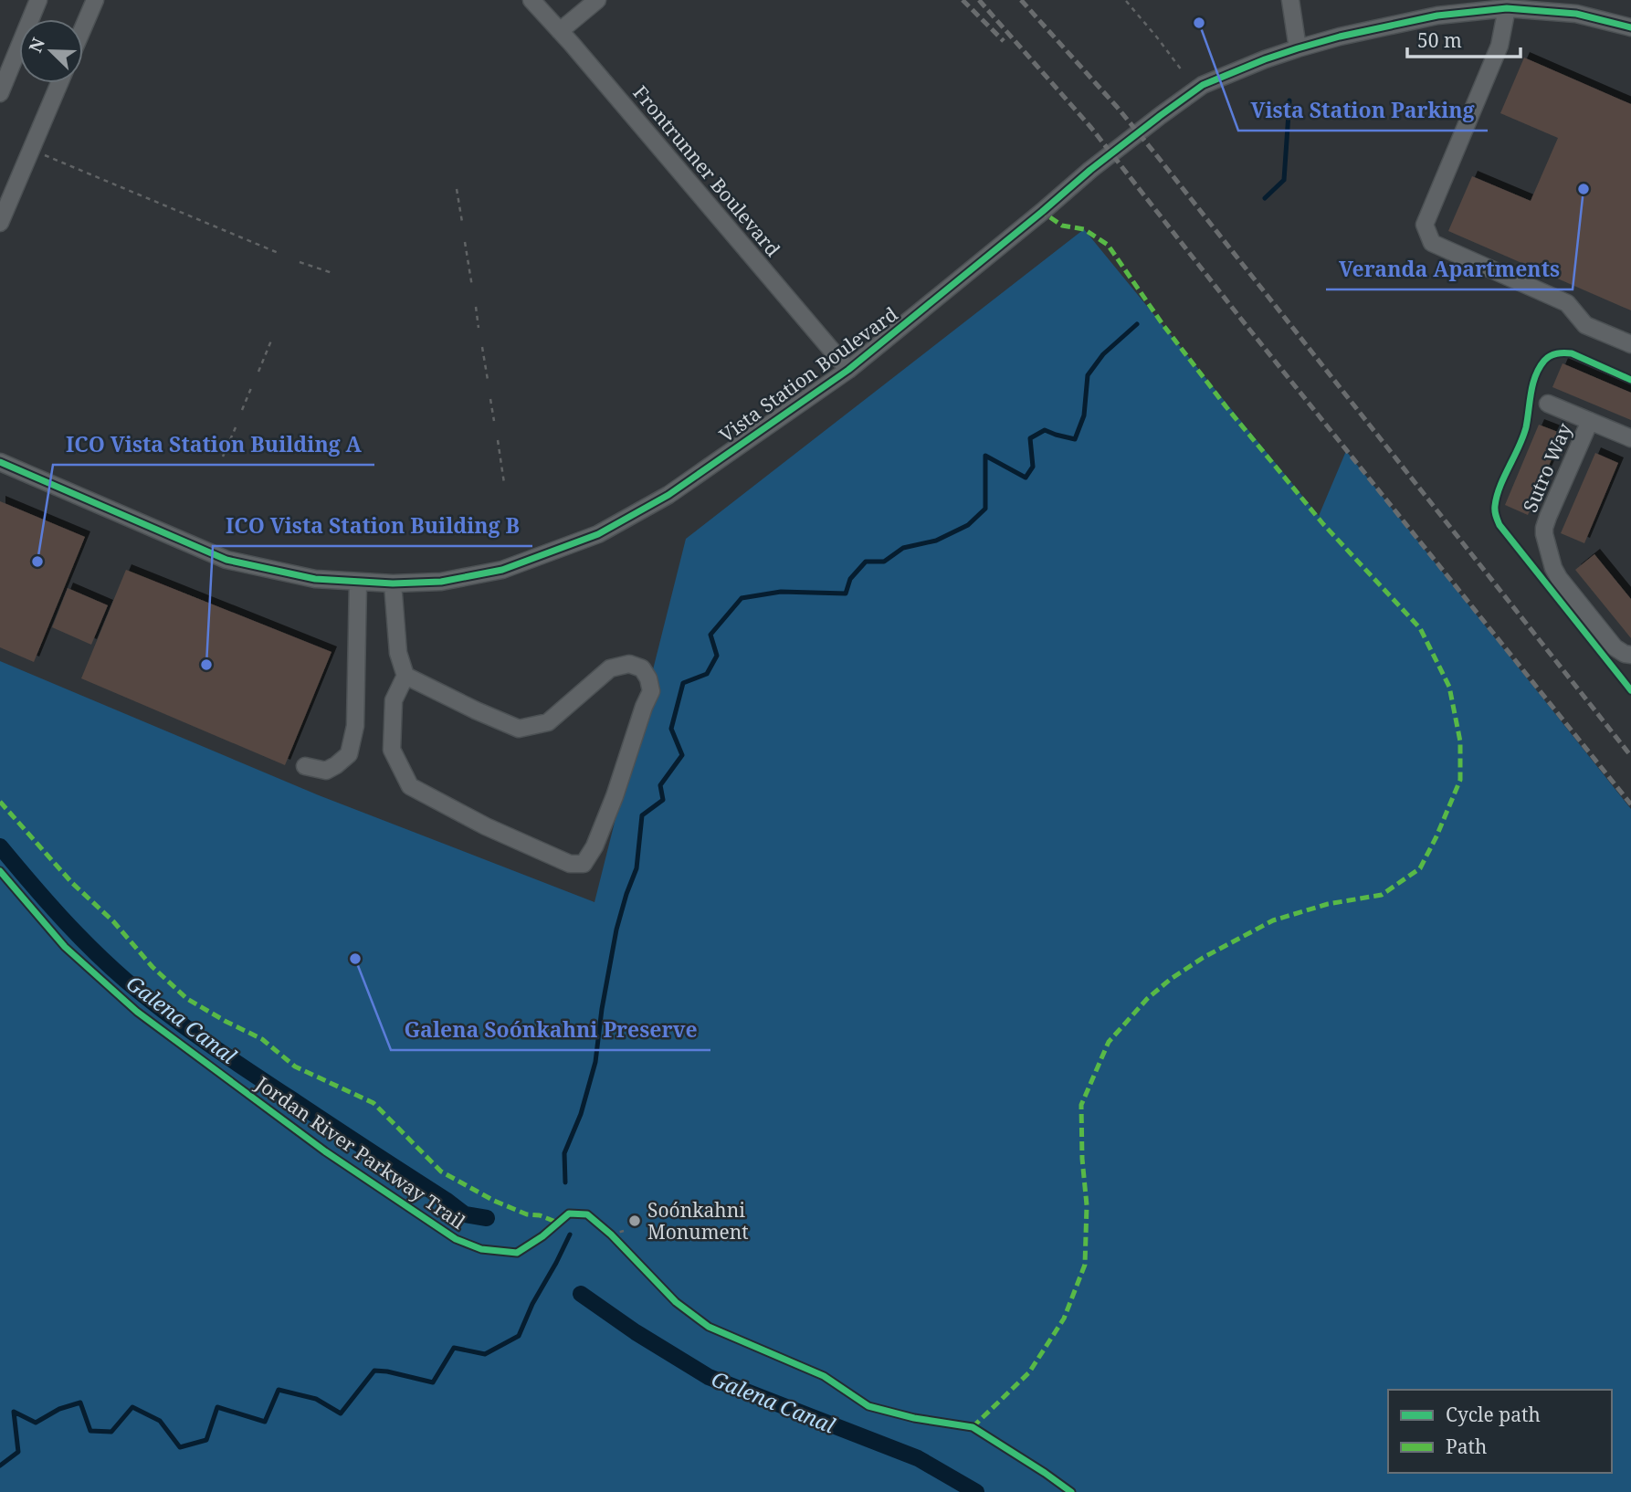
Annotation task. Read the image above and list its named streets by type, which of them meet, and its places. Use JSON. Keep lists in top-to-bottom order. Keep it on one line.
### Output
{"streets":{"street":["Frontrunner Boulevard","Vista Station Boulevard","Sutro Way"],"cycle path":["Jordan River Parkway Trail"]},"crossings":[["Frontrunner Boulevard","Vista Station Boulevard"]],"water":["Galena Canal"],"places":["Vista Station Parking","Veranda Apartments","ICO Vista Station Building A","ICO Vista Station Building B","Galena Soónkahni Preserve","Soónkahni Monument"],"legend":["Cycle path","Path"],"scale_bar":"50 m","north":"top left"}
